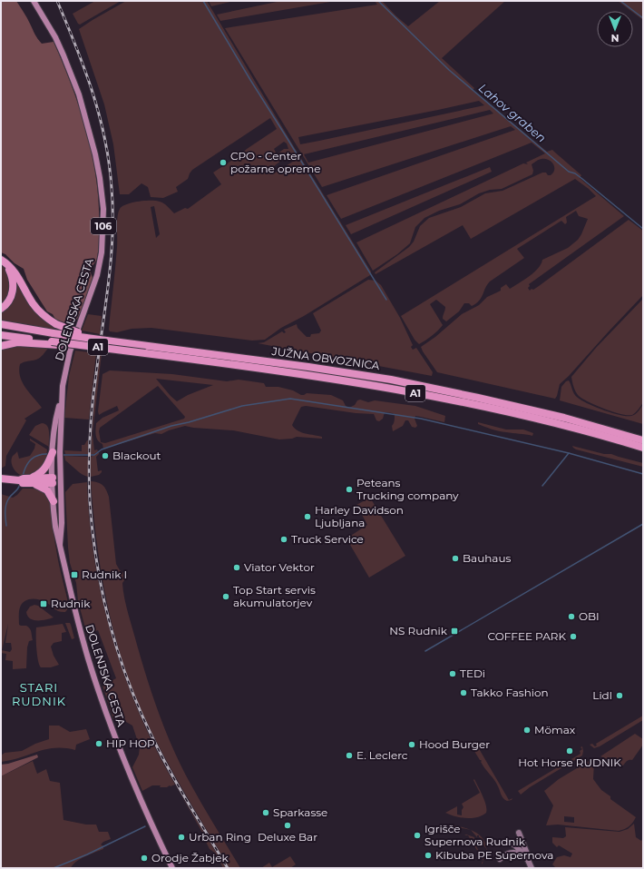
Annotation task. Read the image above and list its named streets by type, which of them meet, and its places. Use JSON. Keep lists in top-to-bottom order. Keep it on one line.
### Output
{"streets":{"highway":["A1","JUŽNA OBVOZNICA"],"main road":["106","DOLENJSKA CESTA"]},"districts":["STARI RUDNIK"],"water":["Lahov graben"],"places":{"other":["CPO - Center požarne opreme","Blackout","Peteans Trucking company","Harley Davidson Ljubljana","Truck Service","Bauhaus","Viator Vektor","Top Start servis akumulatorjev","OBI","COFFEE PARK","TEDi","Takko Fashion","Lidl","Mömax","HIP HOP","Hood Burger","Hot Horse RUDNIK","E. Leclerc","Sparkasse","Deluxe Bar","Igrišče Supernova Rudnik","Urban Ring","Kibuba PE Supernova","Orodje Žabjek"],"transit":["Rudnik I","Rudnik","NS Rudnik"]},"north":"bottom"}
